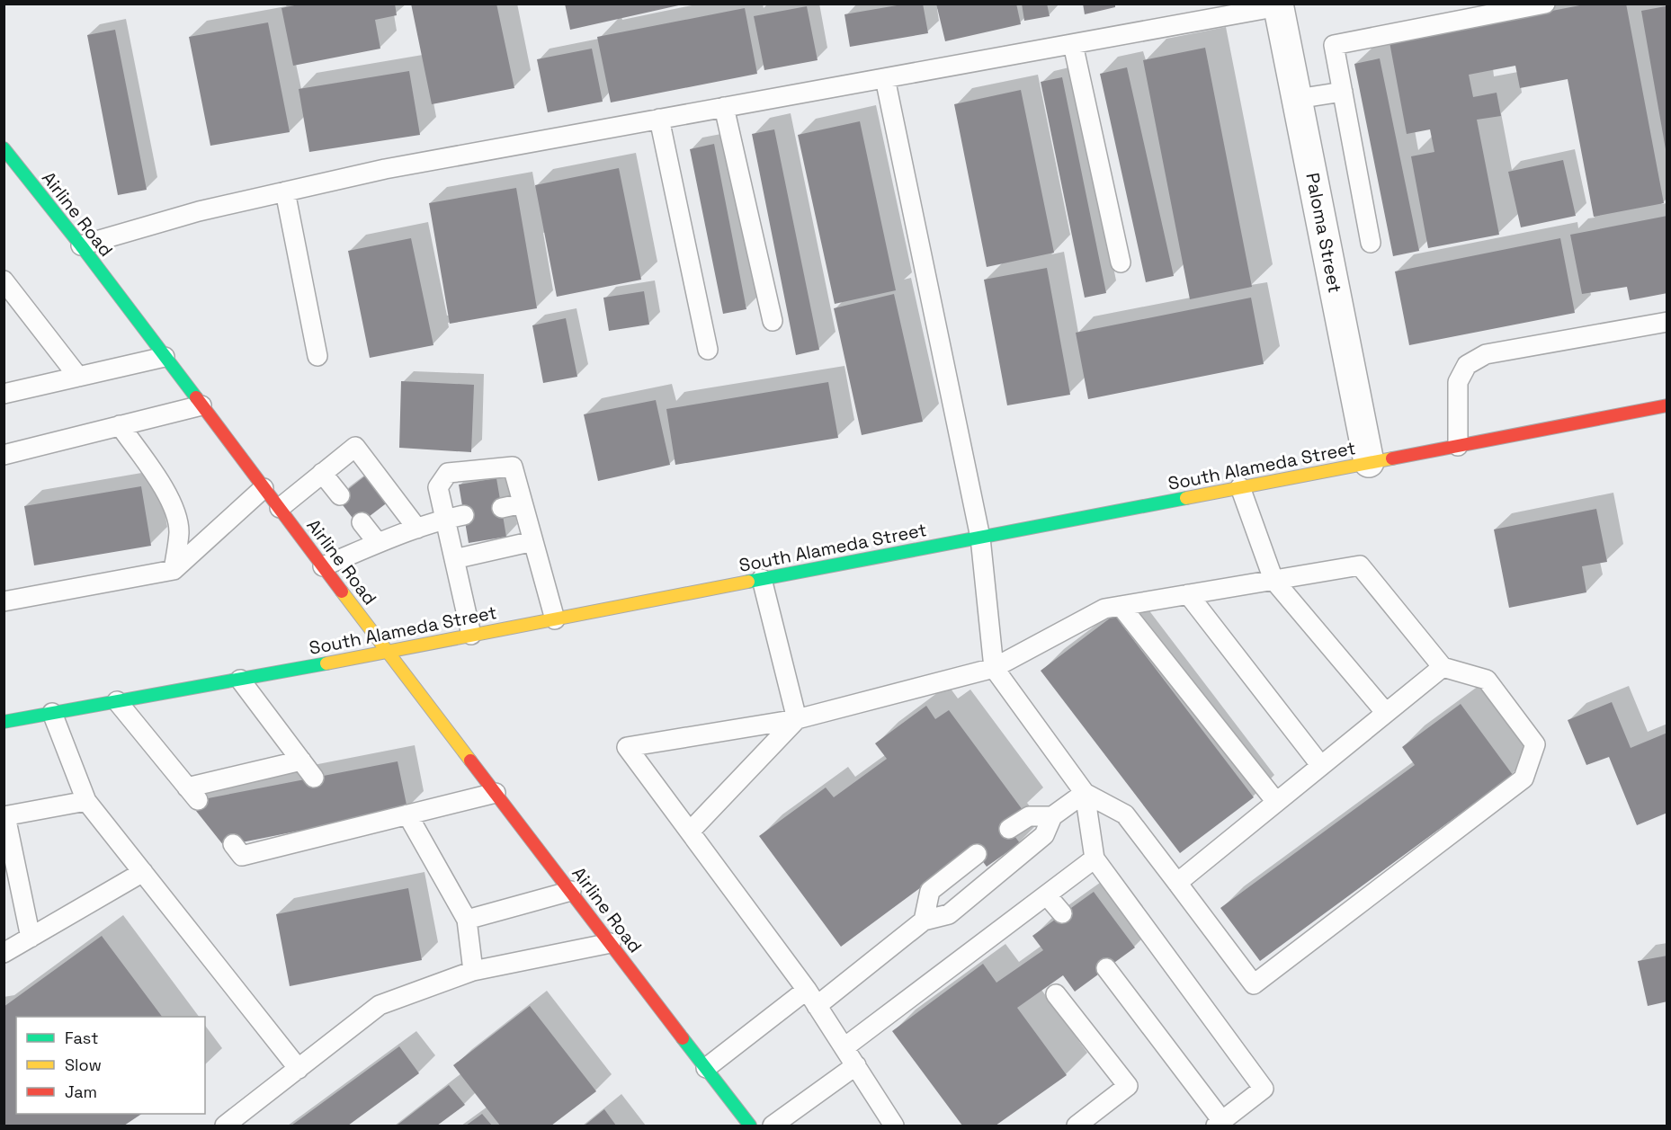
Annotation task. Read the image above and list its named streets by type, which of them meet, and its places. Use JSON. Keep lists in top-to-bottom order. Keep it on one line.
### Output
{"streets":{"main road":["Airline Road","South Alameda Street"],"street":["Paloma Street"]},"crossings":[["Airline Road","South Alameda Street"],["Paloma Street","South Alameda Street"]],"legend":["Fast","Slow","Jam"]}
